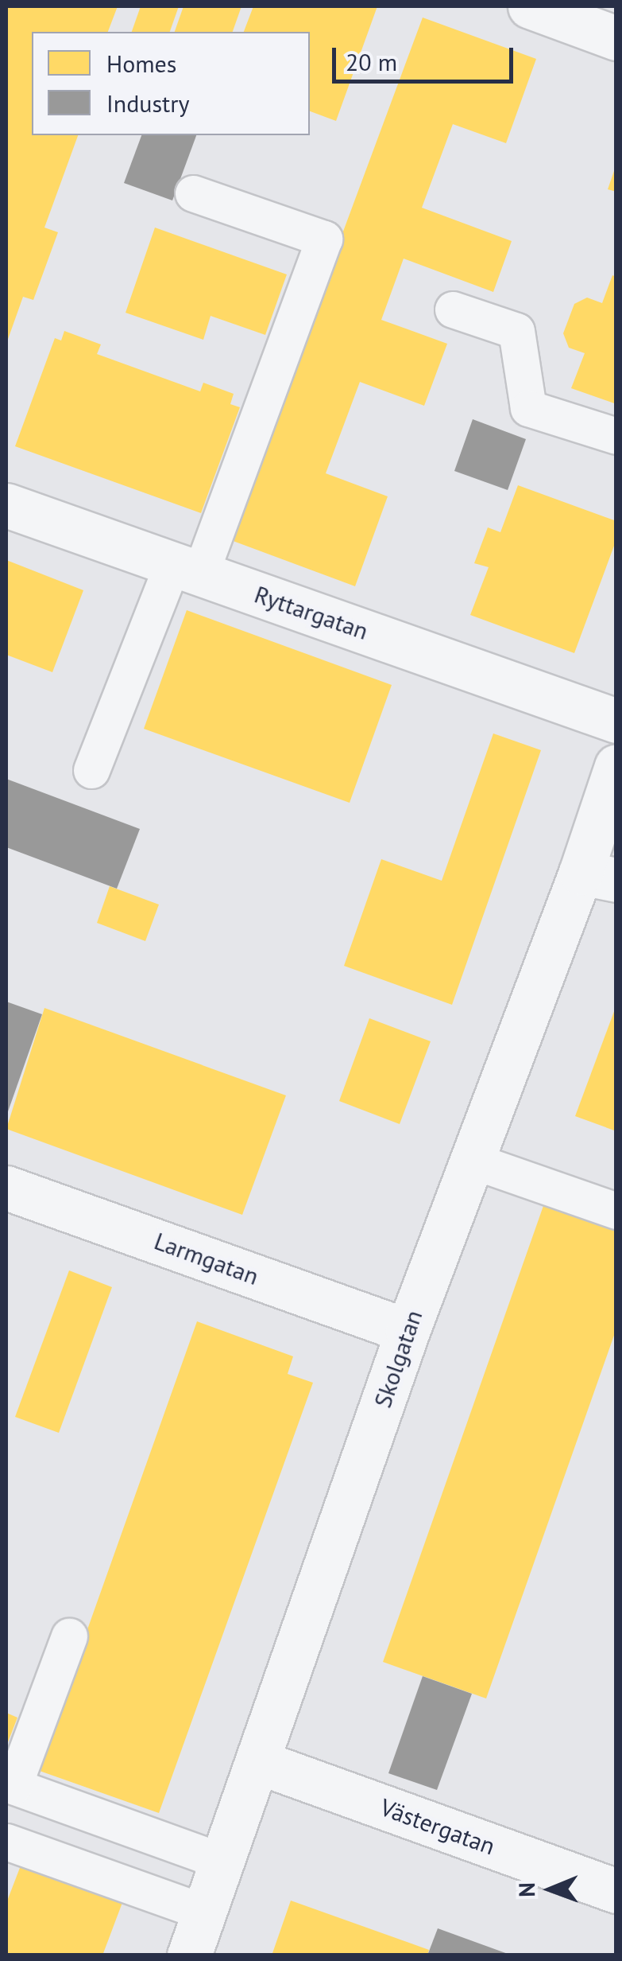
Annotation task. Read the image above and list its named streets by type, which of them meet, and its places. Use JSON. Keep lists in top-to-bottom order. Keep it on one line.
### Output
{"streets":{"street":["Ryttargatan","Larmgatan","Skolgatan","Västergatan"]},"crossings":[["Larmgatan","Skolgatan"],["Skolgatan","Västergatan"]],"legend":["Homes","Industry"],"scale_bar":"20 m","north":"left"}
